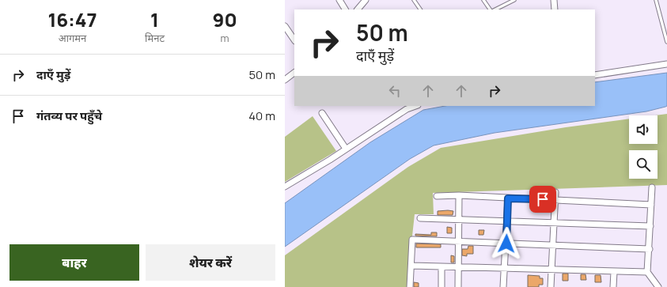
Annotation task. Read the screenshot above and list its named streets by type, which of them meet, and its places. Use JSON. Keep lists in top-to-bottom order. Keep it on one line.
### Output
{"page":{"eta":["16:47","आगमन","1","मिनट","90","m"],"turn":["50 m","दाएँ मुड़ें"],"list":[{"name":"दाएँ मुड़ें","value":"50 m"},{"name":"गंतव्य पर पहुँचे","value":"40 m"}],"buttons":["बाहर","शेयर करें"]}}
